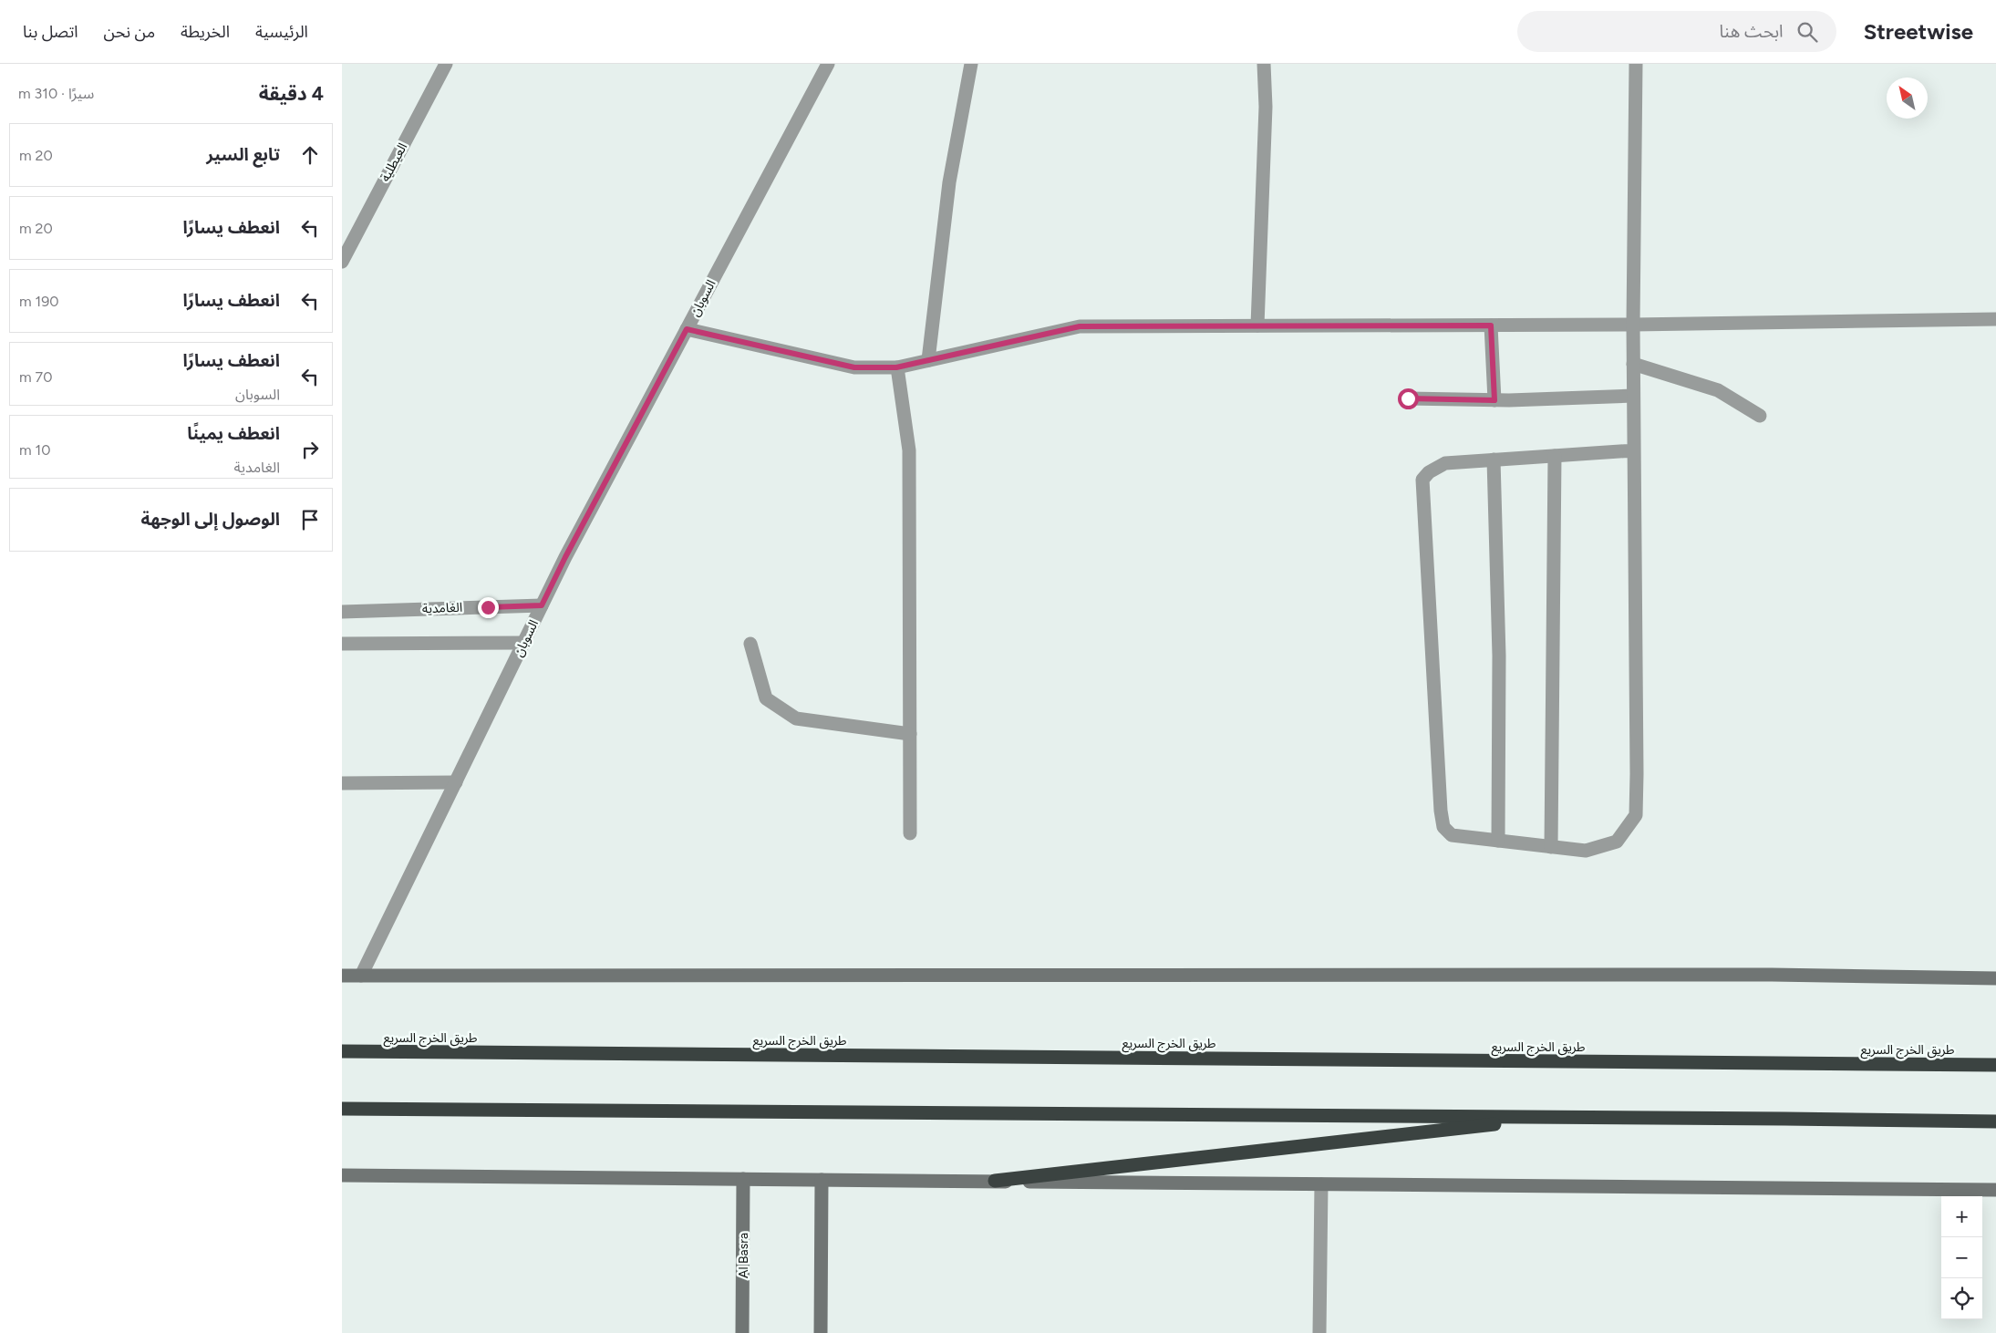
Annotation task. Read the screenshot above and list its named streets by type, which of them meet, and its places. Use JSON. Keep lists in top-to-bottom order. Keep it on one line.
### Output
{"streets":{"highway":["طريق الخرج السريع"],"street":["العيطلية","السوبان","الغامدية","Al Basra"]},"crossings":[["السوبان","الغامدية"]],"north":"top left","page":{"header":"Streetwise","search":"ابحث هنا","nav":["الرئيسية","الخريطة","من نحن","اتصل بنا"],"heading":["4 دقيقة","سيرًا · 310 m"],"list":[["تابع السير","20 m"],["انعطف يسارًا","20 m"],["انعطف يسارًا","190 m"],["انعطف يسارًا","السوبان","70 m"],["انعطف يمينًا","الغامدية","10 m"],"الوصول إلى الوجهة"],"map_buttons":["+","−"]}}
